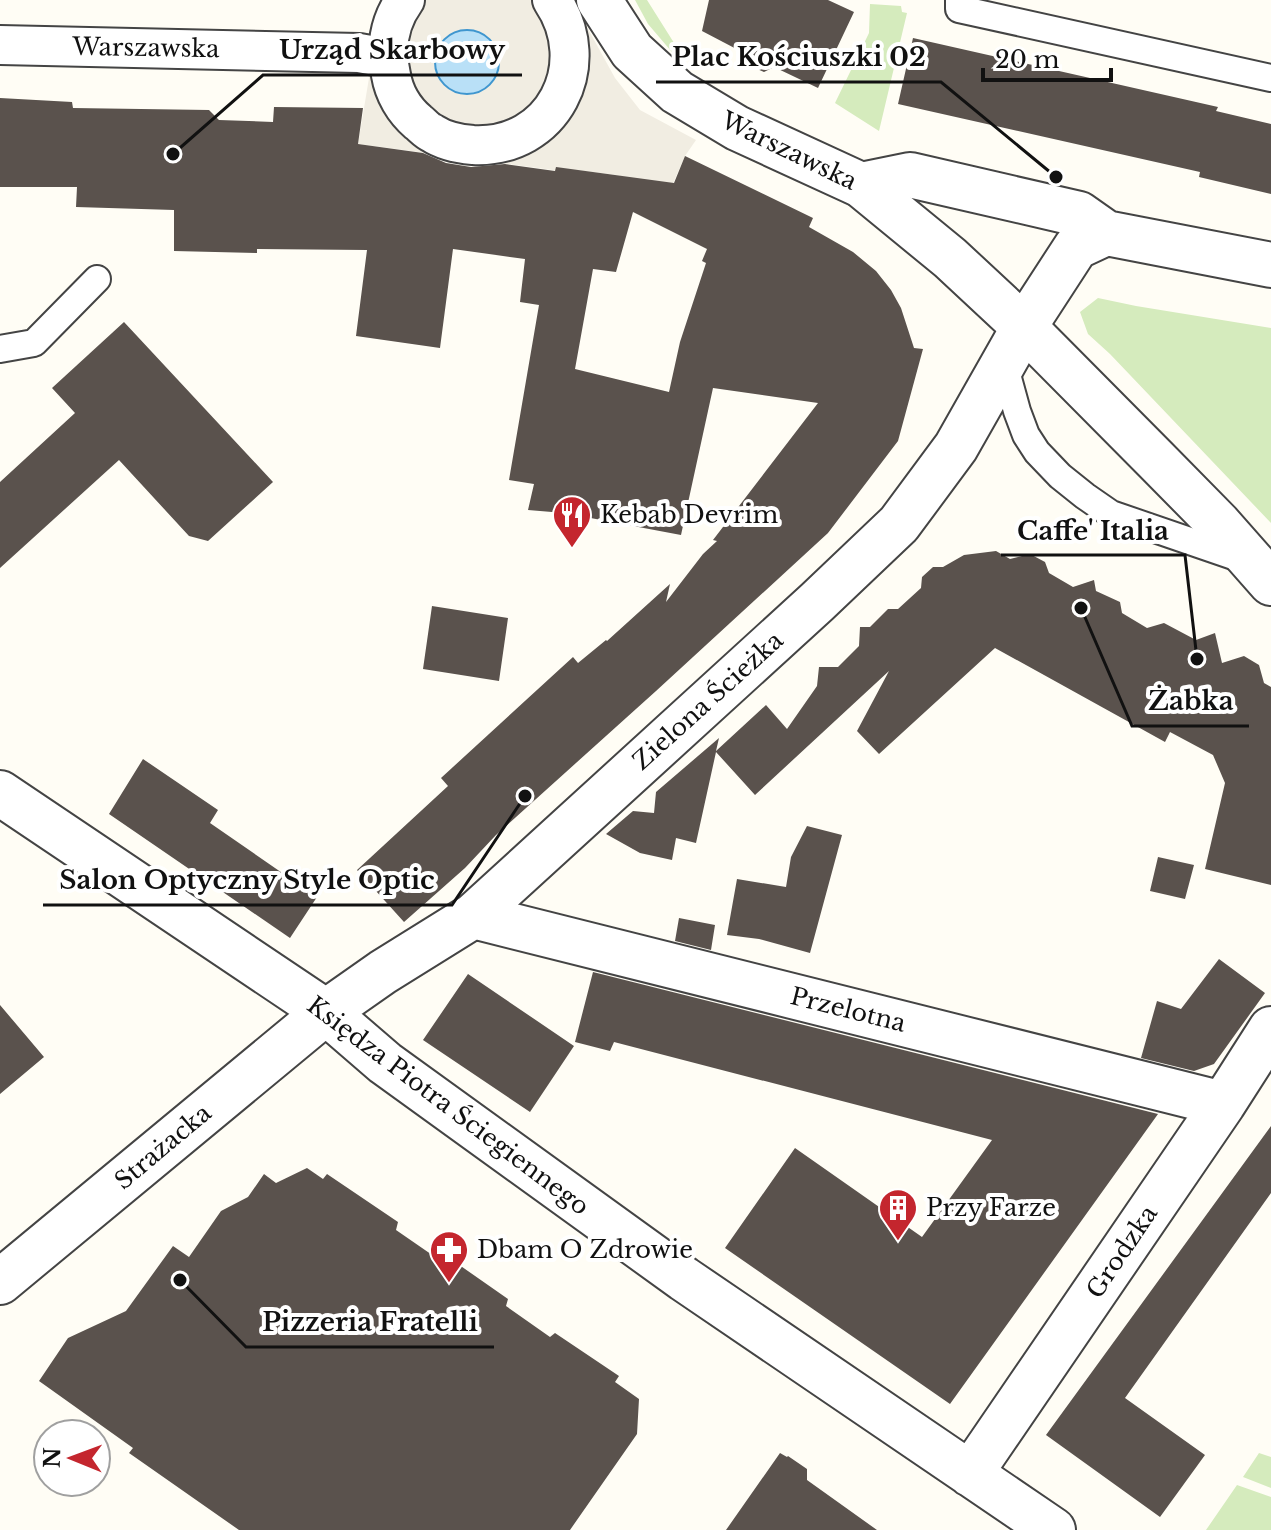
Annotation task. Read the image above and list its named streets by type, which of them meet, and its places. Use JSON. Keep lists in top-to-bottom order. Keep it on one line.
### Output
{"streets":{"street":["Warszawska","Zielona Ścieżka","Przelotna","Księdza Piotra Ściegiennego","Strażacka","Grodzka"]},"crossings":[["Warszawska","Zielona Ścieżka"],["Zielona Ścieżka","Przelotna"],["Zielona Ścieżka","Księdza Piotra Ściegiennego"],["Zielona Ścieżka","Strażacka"],["Przelotna","Grodzka"],["Księdza Piotra Ściegiennego","Strażacka"],["Księdza Piotra Ściegiennego","Grodzka"]],"places":{"other":["Urząd Skarbowy","Plac Kościuszki 02","Żabka","Caffe' Italia","Salon Optyczny Style Optic","Pizzeria Fratelli"],"restaurant":["Kebab Devrim"],"building":["Przy Farze"],"pharmacy":["Dbam O Zdrowie"]},"scale_bar":"20 m","north":"left"}
